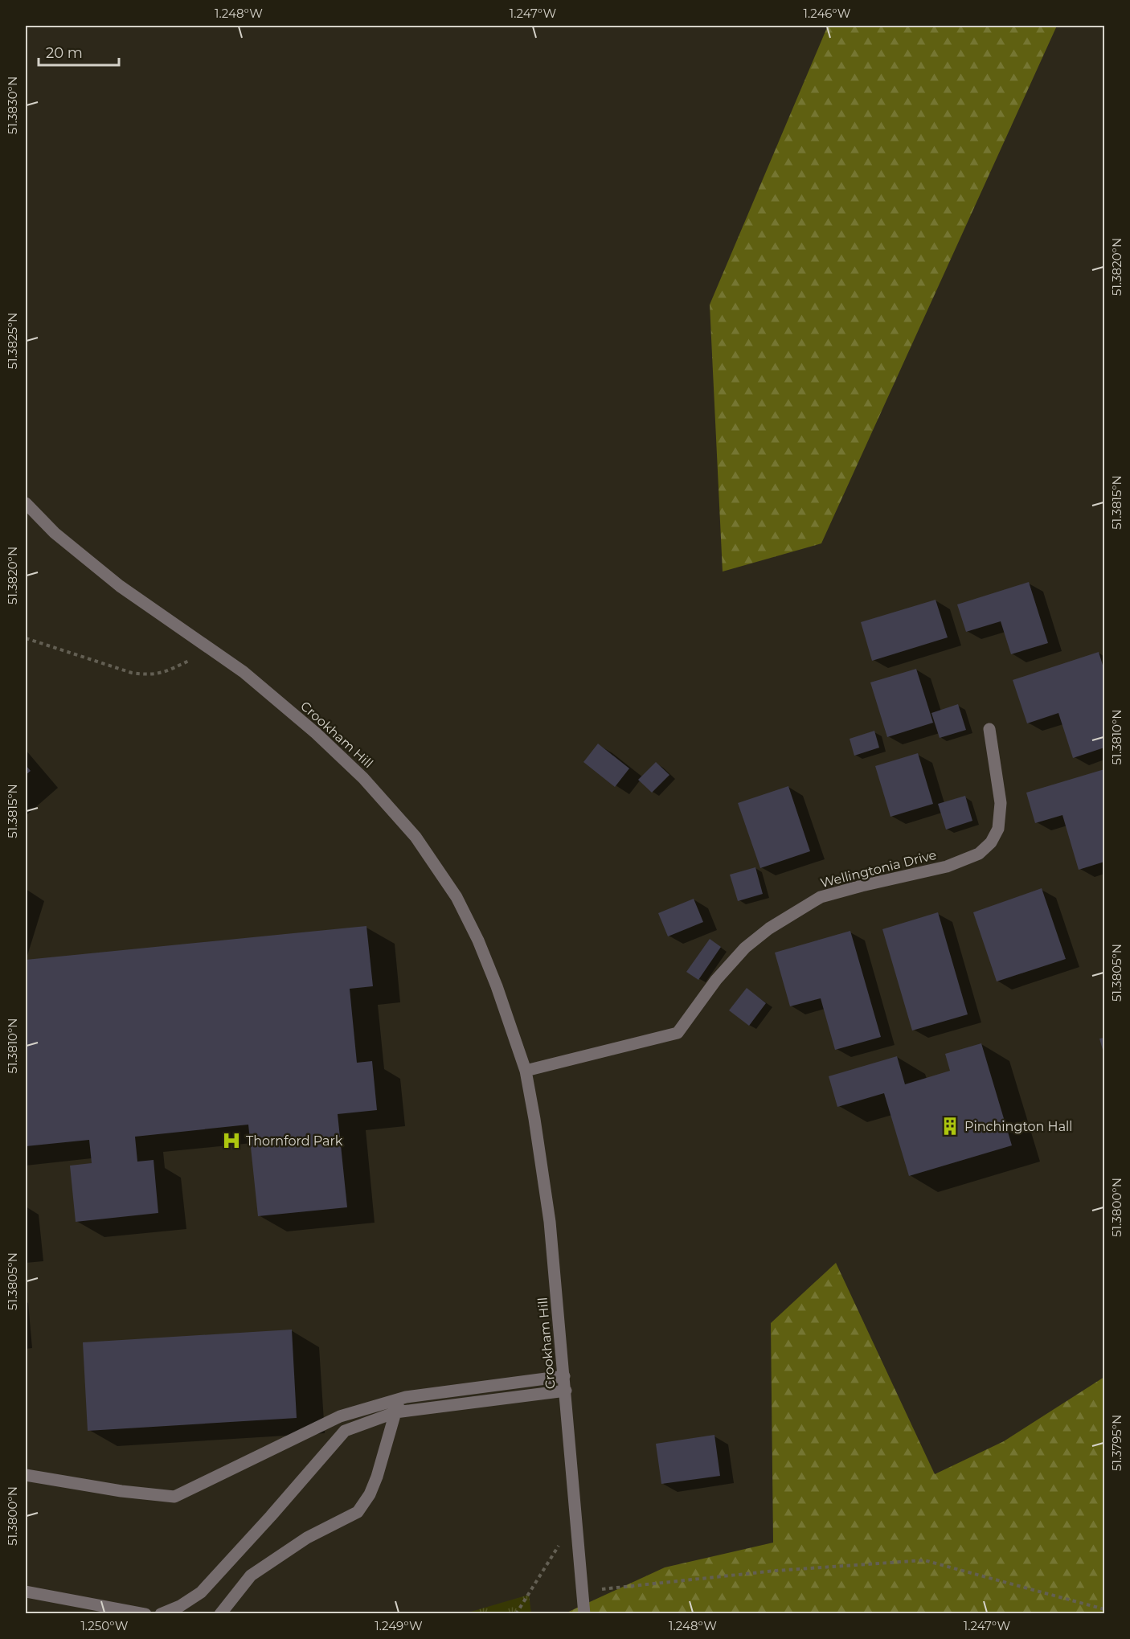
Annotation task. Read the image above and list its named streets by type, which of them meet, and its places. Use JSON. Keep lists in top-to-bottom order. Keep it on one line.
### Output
{"streets":{"street":["Crookham Hill","Wellingtonia Drive"]},"crossings":[["Crookham Hill","Wellingtonia Drive"]],"places":{"building":["Pinchington Hall"],"hospital":["Thornford Park"]},"scale_bar":"20 m","coordinates":["1.248°W","1.247°W","1.246°W","51.3830°N","51.3820°N","51.3825°N","51.3815°N","51.3810°N","51.3805°N","51.3800°N","51.3795°N","1.250°W","1.249°W"]}
